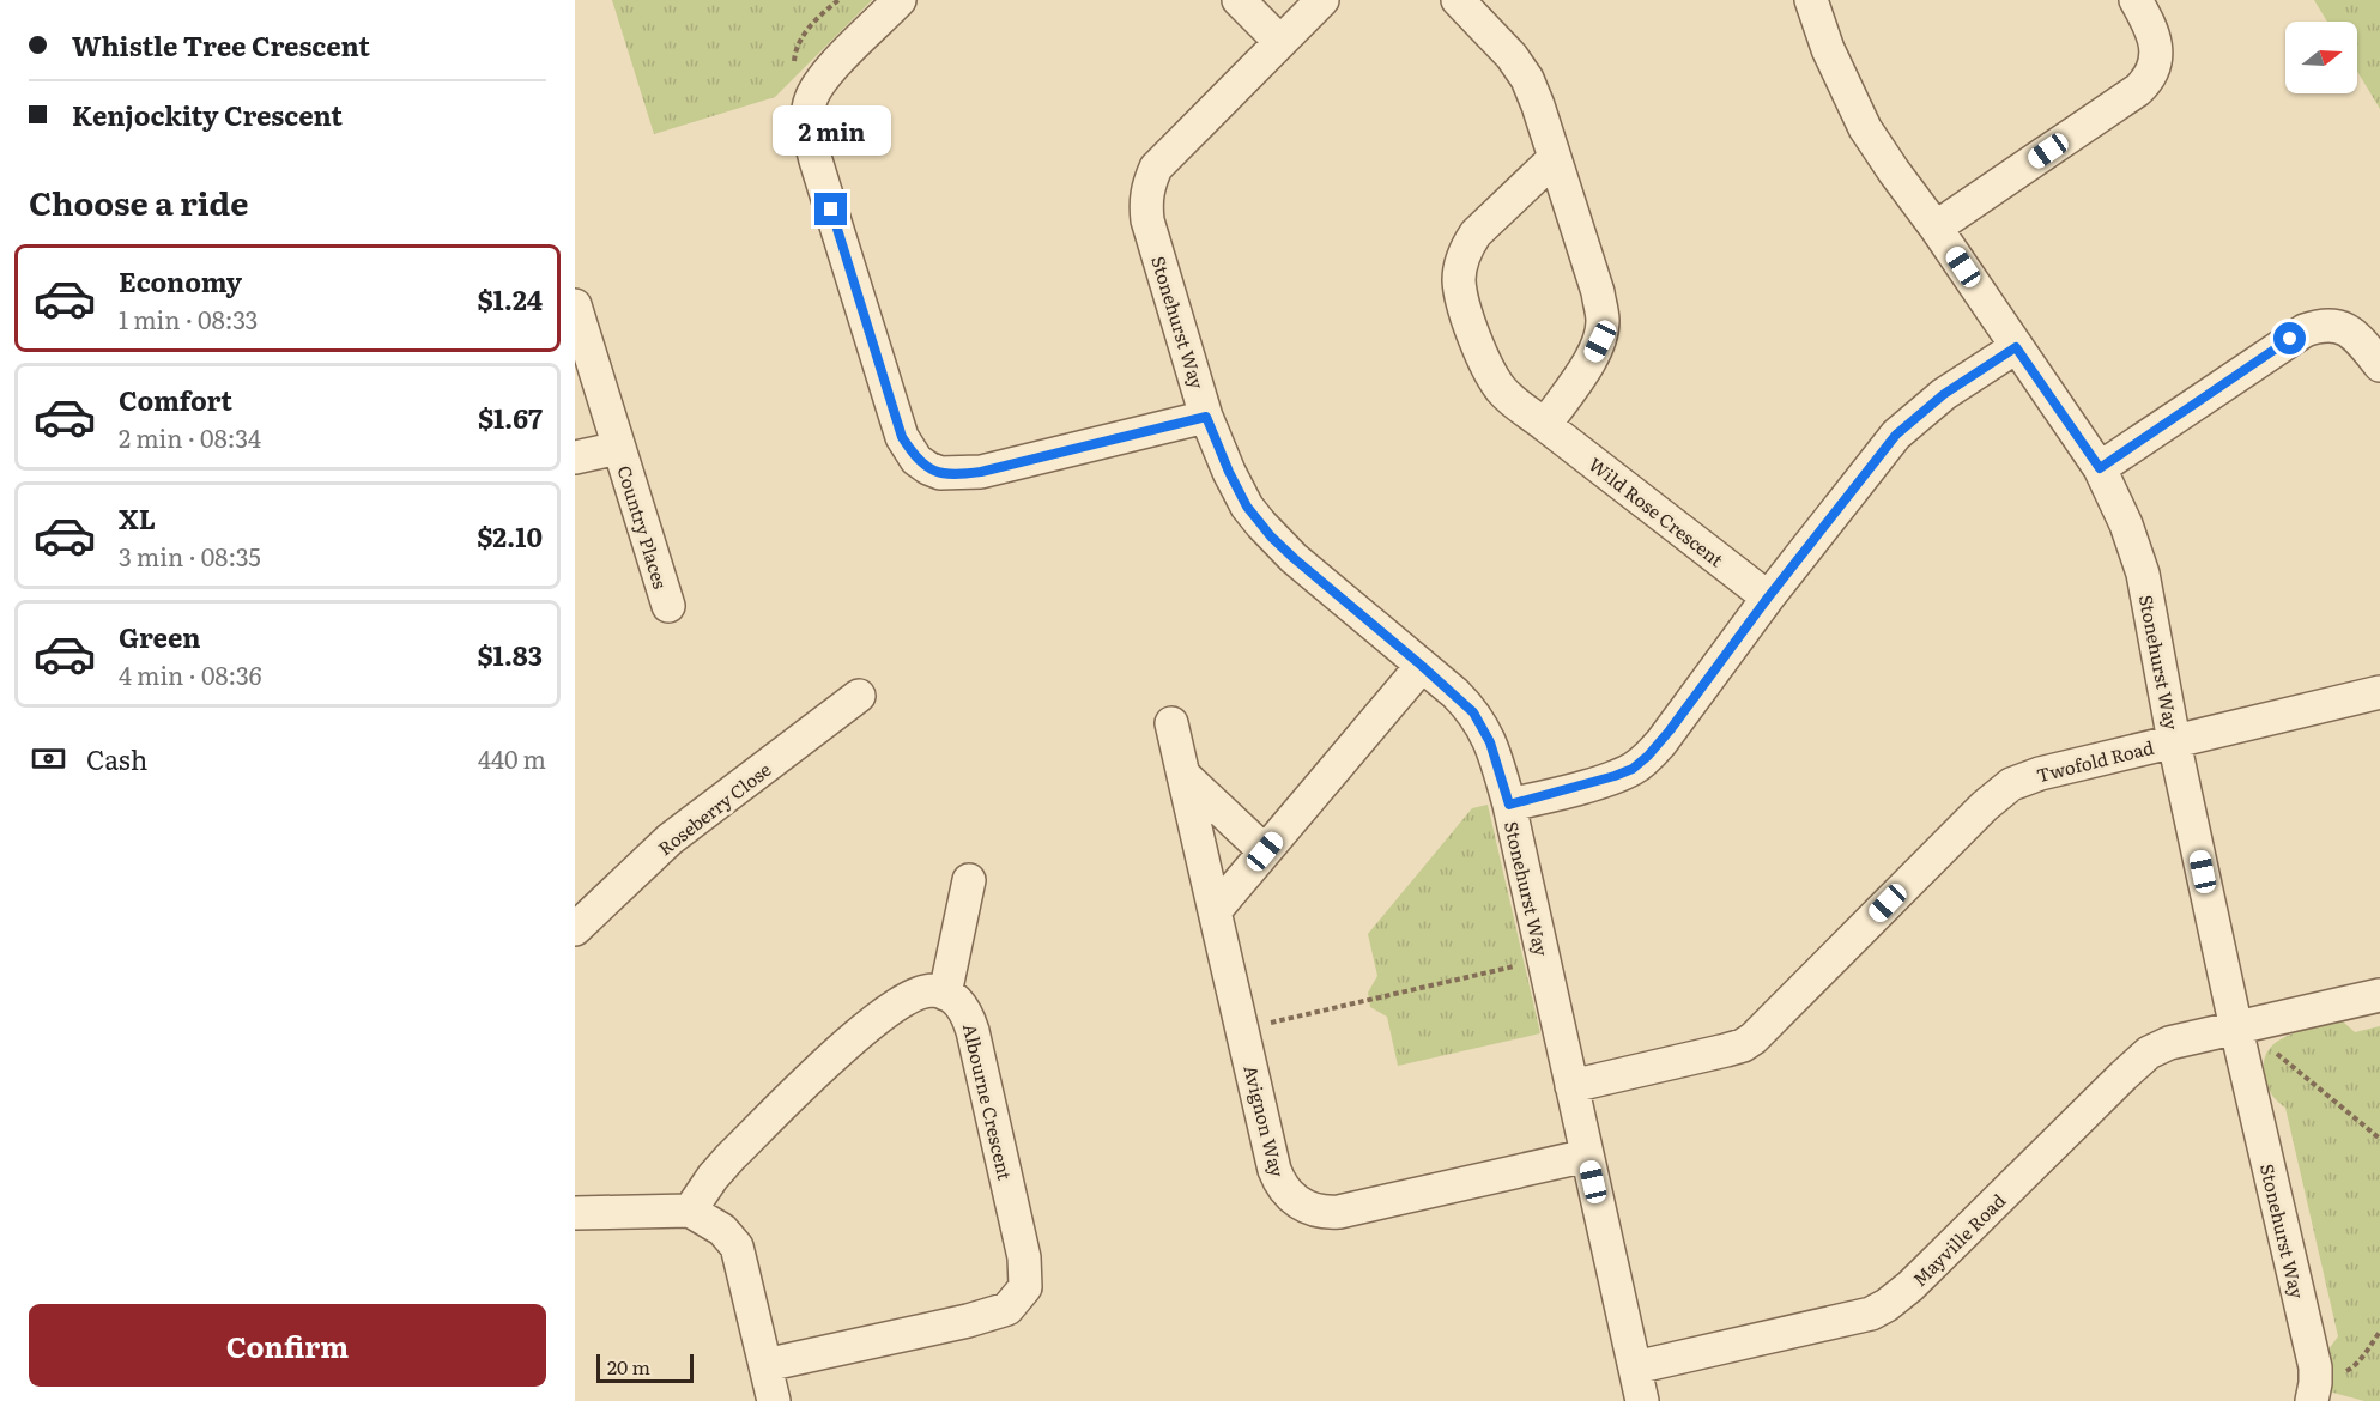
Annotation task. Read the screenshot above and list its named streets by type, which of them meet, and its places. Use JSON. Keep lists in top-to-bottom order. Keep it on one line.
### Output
{"streets":{"street":["Stonehurst Way","Wild Rose Crescent","Country Places","Twofold Road","Roseberry Close","Albourne Crescent","Avignon Way","Mayville Road"]},"crossings":[["Stonehurst Way","Twofold Road"],["Stonehurst Way","Avignon Way"],["Stonehurst Way","Mayville Road"]],"scale_bar":"20 m","north":"right","page":{"banner":["Whistle Tree Crescent","Kenjockity Crescent"],"bubble":"2 min","heading":"Choose a ride","list":[{"name":"Economy","note":"1 min · 08:33","value":"$1.24"},{"name":"Comfort","note":"2 min · 08:34","value":"$1.67"},{"name":"XL","note":"3 min · 08:35","value":"$2.10"},{"name":"Green","note":"4 min · 08:36","value":"$1.83"}],"pay":["Cash","440 m"],"buttons":"Confirm","scale":"20 m"}}
